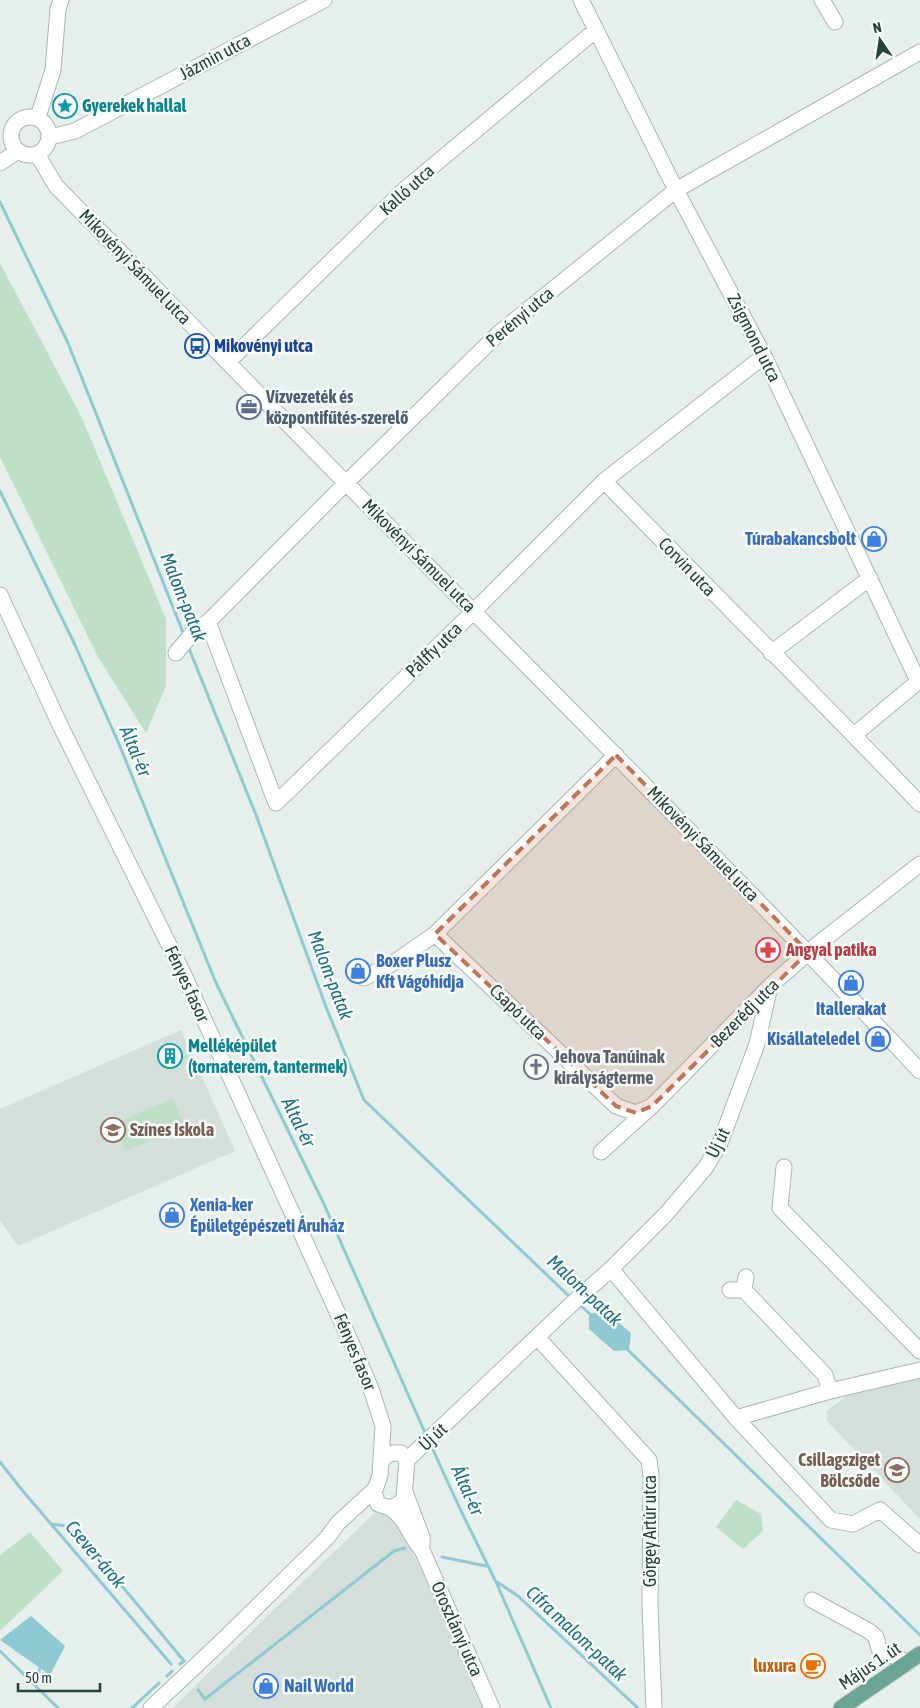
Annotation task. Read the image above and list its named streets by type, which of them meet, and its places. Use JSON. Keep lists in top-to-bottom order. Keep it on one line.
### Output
{"streets":{"main road":["Május 1. út"],"street":["Jázmin utca","Kalló utca","Mikovényi Sámuel utca","Perényi utca","Zsigmond utca","Corvin utca","Pálffy utca","Fényes fasor","Csapó utca","Bezerédj utca","Új út","Görgey Artúr utca","Oroszlányi utca"]},"crossings":[["Jázmin utca","Mikovényi Sámuel utca"],["Kalló utca","Mikovényi Sámuel utca"],["Kalló utca","Zsigmond utca"],["Mikovényi Sámuel utca","Perényi utca"],["Mikovényi Sámuel utca","Pálffy utca"],["Mikovényi Sámuel utca","Bezerédj utca"],["Perényi utca","Zsigmond utca"],["Perényi utca","Pálffy utca"],["Zsigmond utca","Pálffy utca"],["Corvin utca","Pálffy utca"],["Fényes fasor","Új út"],["Fényes fasor","Oroszlányi utca"],["Csapó utca","Bezerédj utca"],["Bezerédj utca","Új út"],["Új út","Görgey Artúr utca"]],"water":["Malom-patak","Által-ér","Csever-árok","Cifra malom-patak"],"places":{"place":["Gyerekek hallal"],"bus stop":["Mikovényi utca"],"office":["Vízvezeték és központifűtés-szerelő"],"shop":["Túrabakancsbolt","Boxer Plusz Kft Vágóhídja","Itallerakat","Kisállateledel","Xenia-ker Épületgépészeti Áruház","Nail World"],"pharmacy":["Angyal patika"],"building":["Melléképület (tornaterem, tantermek)"],"church":["Jehova Tanúinak királyságterme"],"school or university":["Színes Iskola","Csillagsziget Bölcsőde"],"cafe":["luxura"]},"scale_bar":"50 m","north":"top"}
